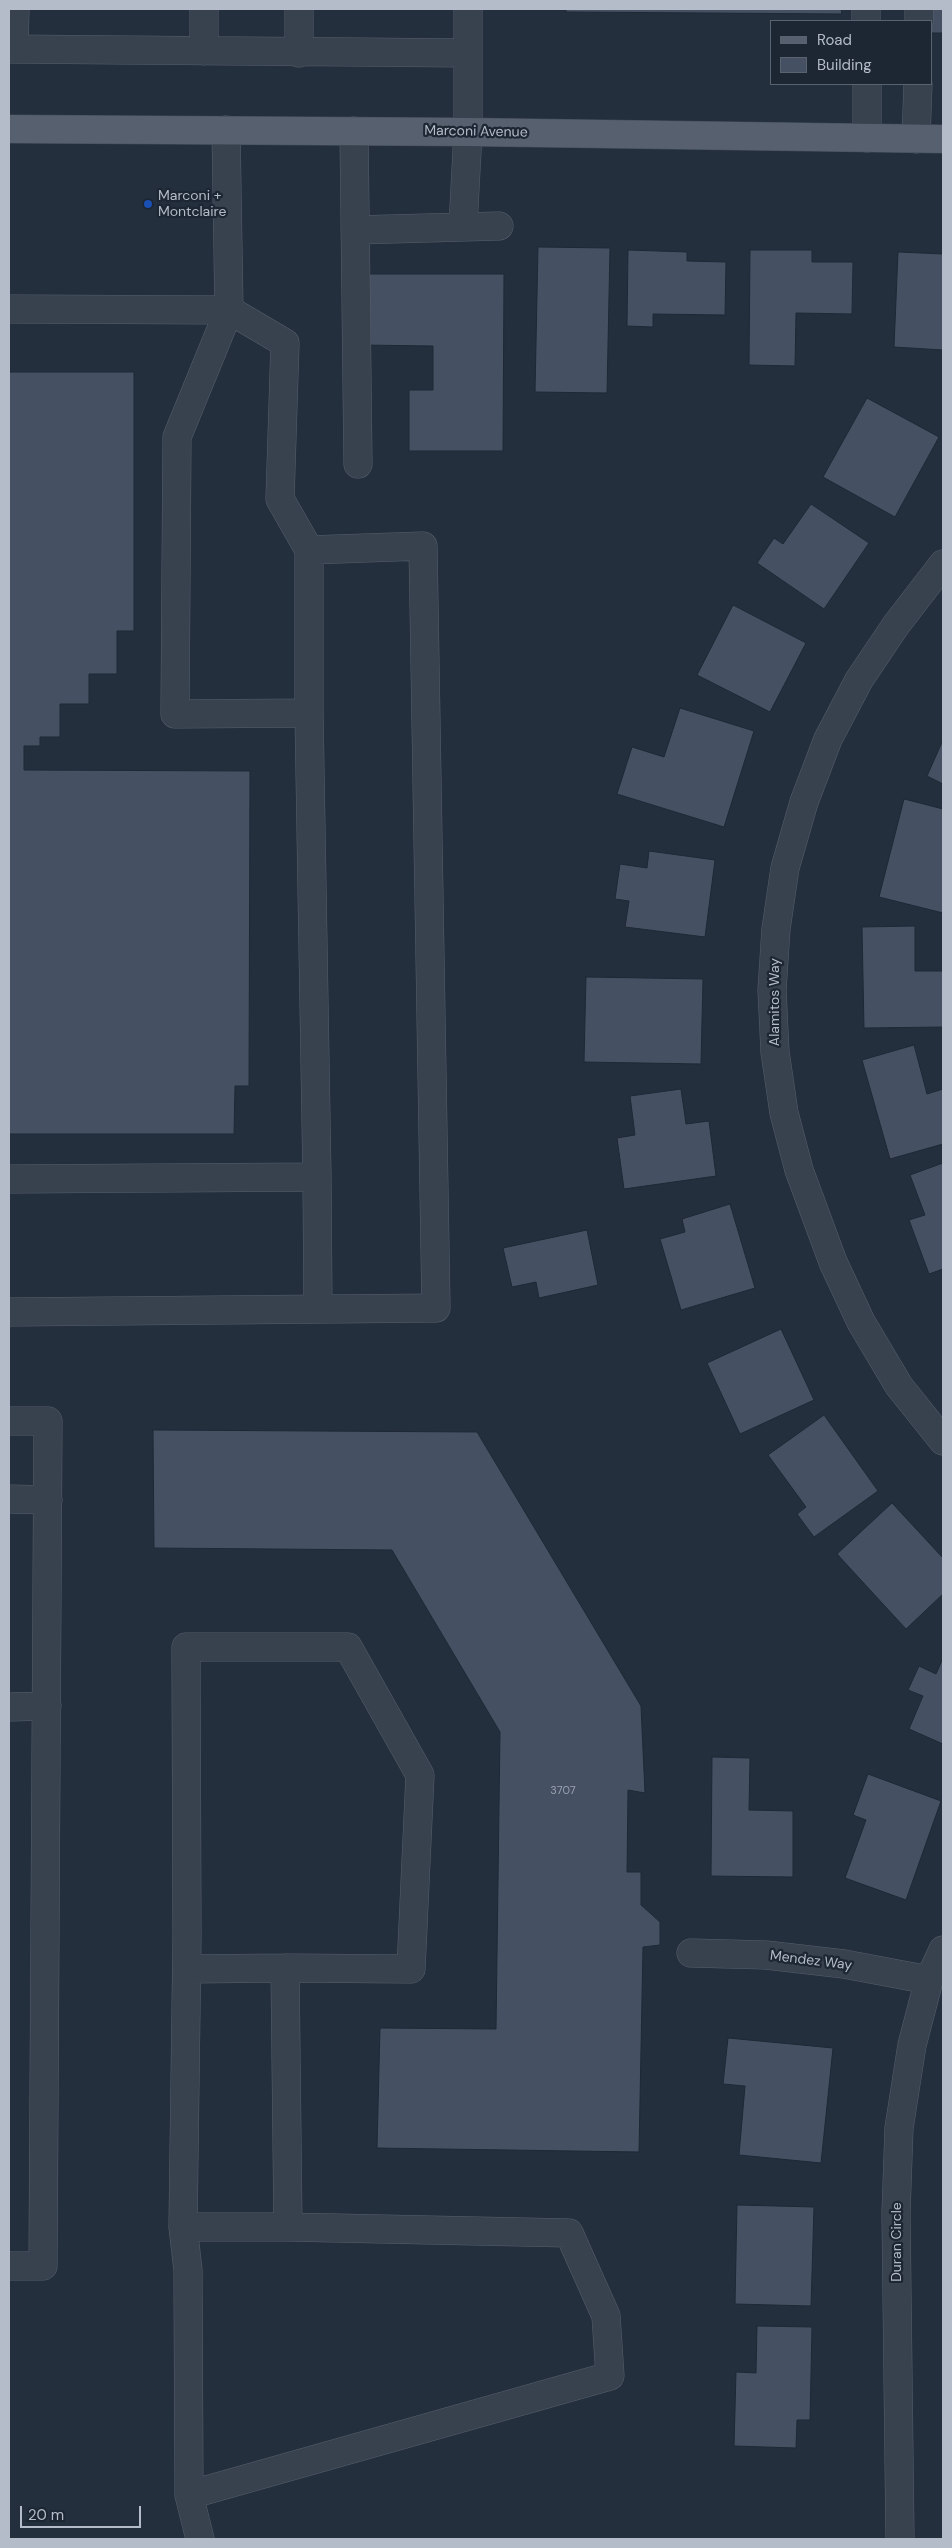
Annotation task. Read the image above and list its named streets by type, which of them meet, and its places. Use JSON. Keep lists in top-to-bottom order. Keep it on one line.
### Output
{"streets":{"main road":["Marconi Avenue"],"street":["Alamitos Way","Mendez Way","Duran Circle"]},"crossings":[["Mendez Way","Duran Circle"]],"places":["Marconi + Montclaire"],"house_numbers":["3707"],"legend":["Road","Building"],"scale_bar":"20 m"}
